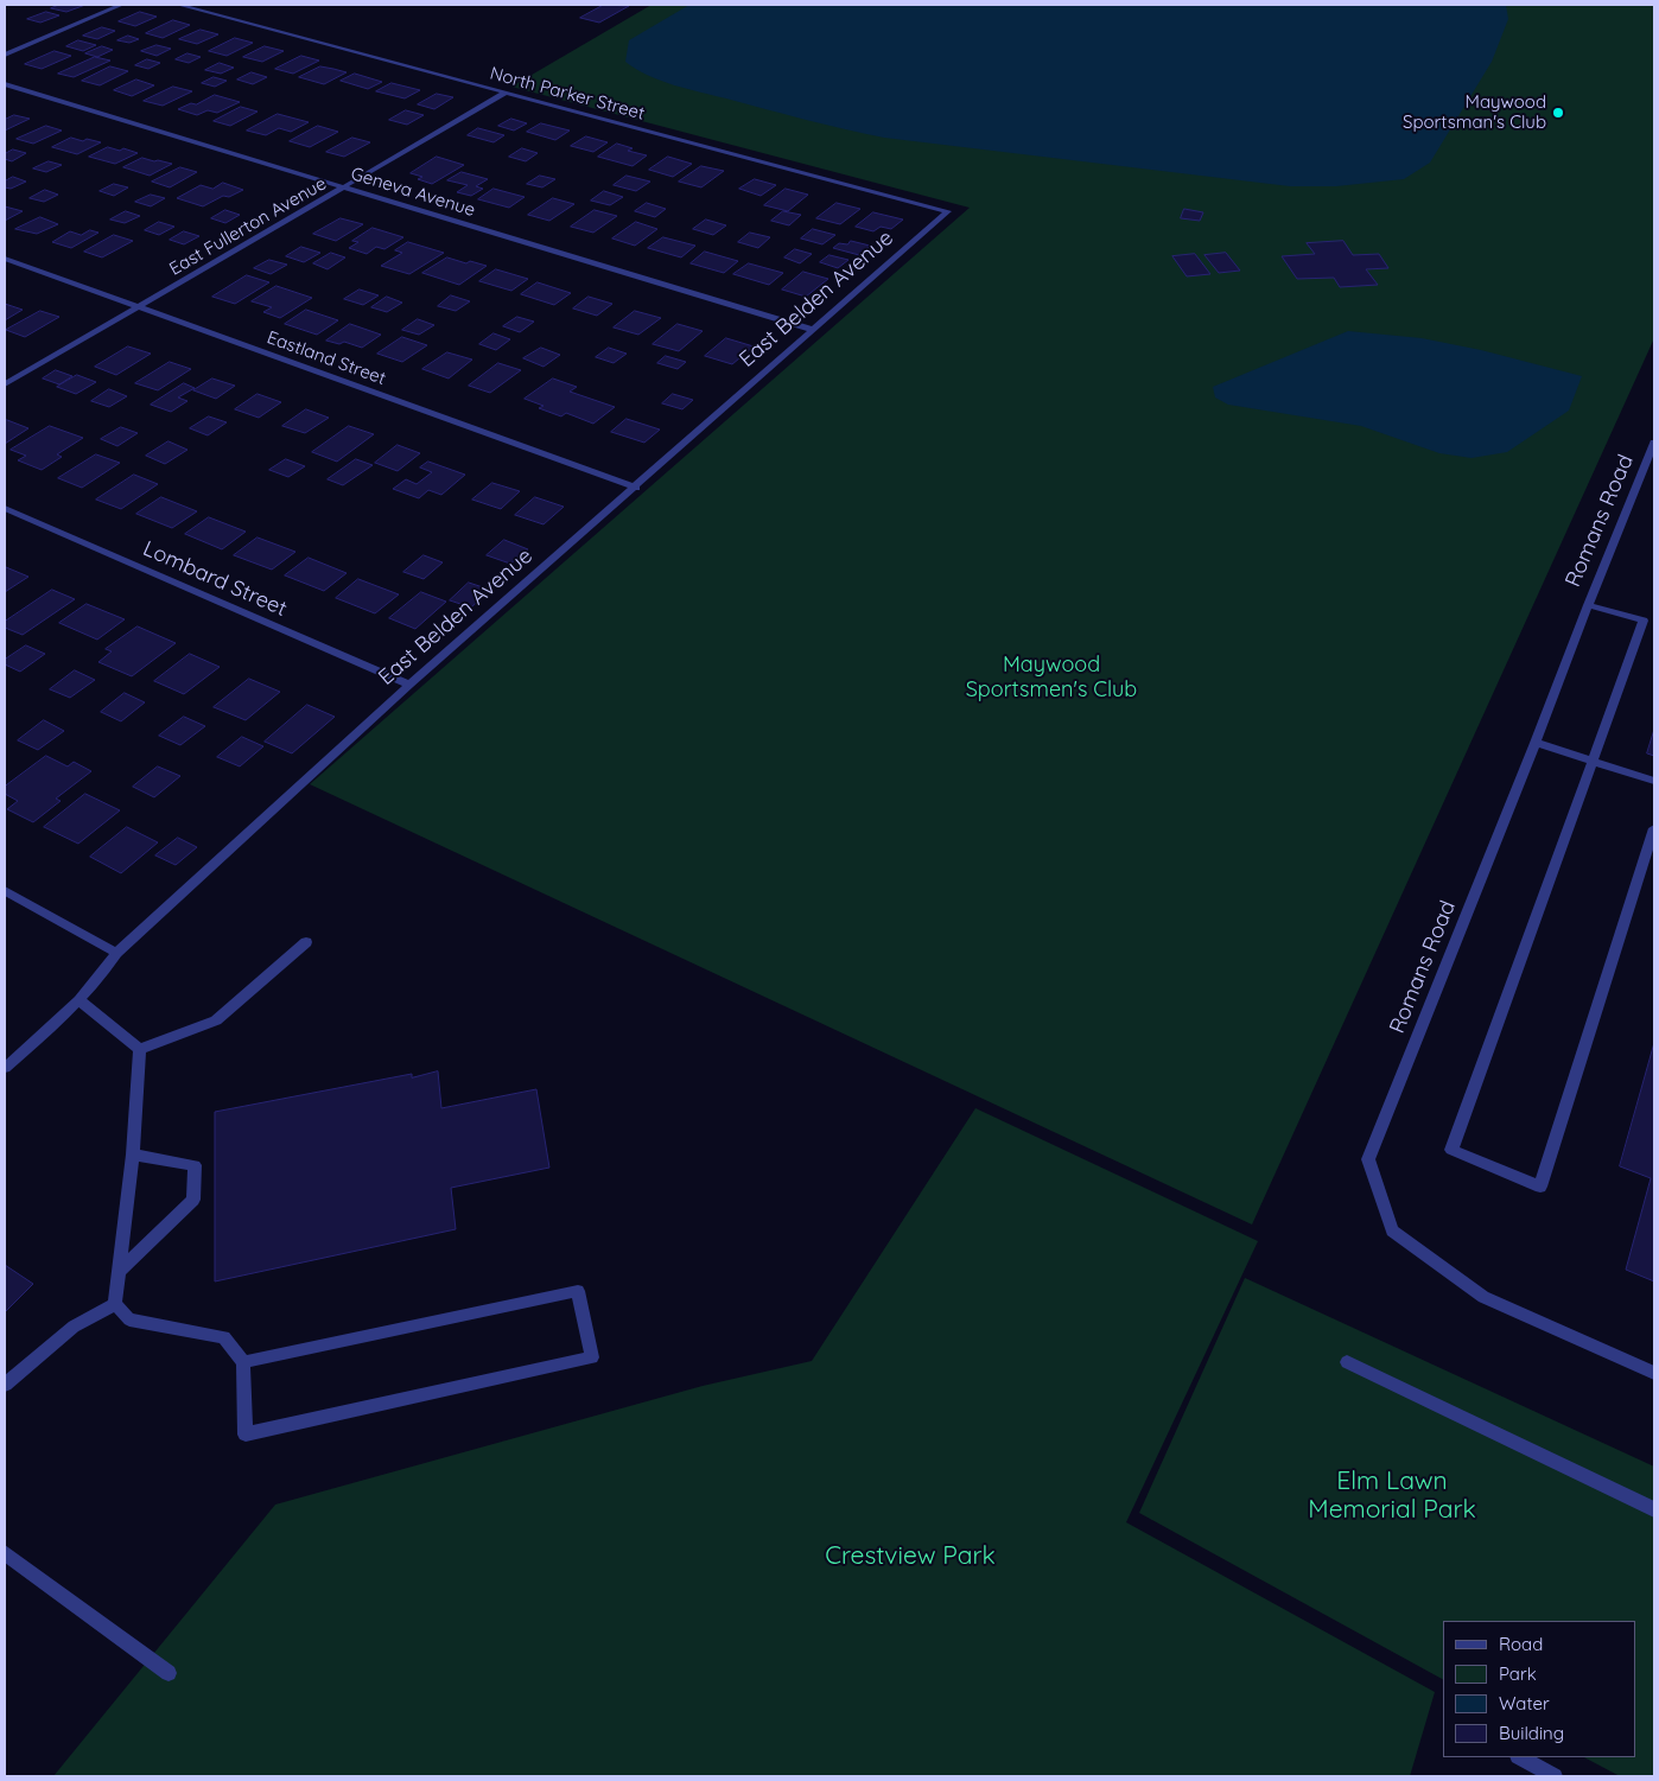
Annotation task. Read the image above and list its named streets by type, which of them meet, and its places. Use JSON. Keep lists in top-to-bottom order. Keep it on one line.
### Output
{"streets":{"street":["North Parker Street","Geneva Avenue","East Fullerton Avenue","East Belden Avenue","Eastland Street","Romans Road","Lombard Street"]},"crossings":[["North Parker Street","East Fullerton Avenue"],["North Parker Street","East Belden Avenue"],["Geneva Avenue","East Fullerton Avenue"],["Geneva Avenue","East Belden Avenue"],["East Fullerton Avenue","Eastland Street"],["East Belden Avenue","Eastland Street"],["East Belden Avenue","Lombard Street"]],"parks":["Maywood Sportsmen's Club","Elm Lawn Memorial Park","Crestview Park"],"places":["Maywood Sportsman's Club"],"legend":["Road","Park","Water","Building"]}
